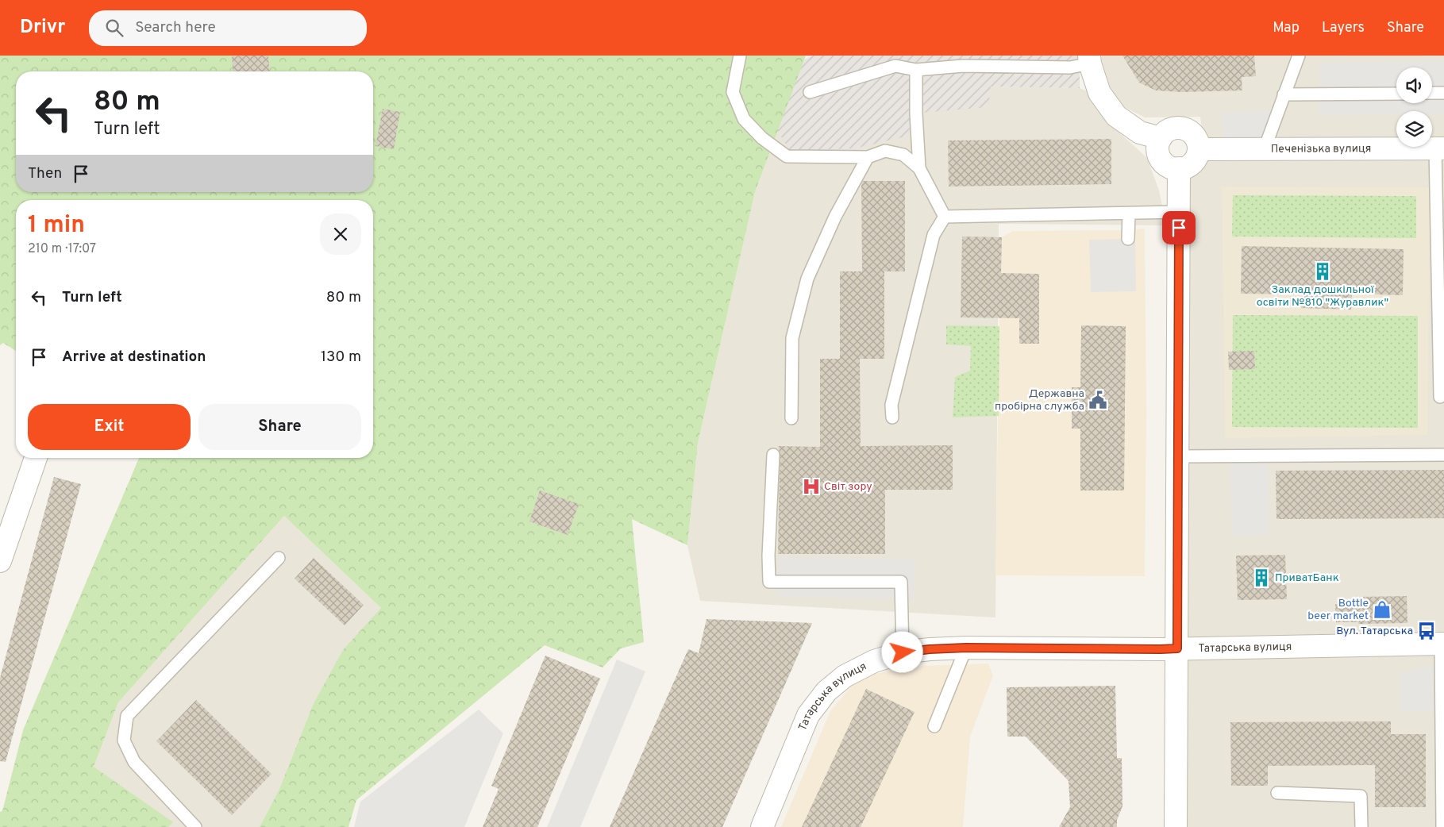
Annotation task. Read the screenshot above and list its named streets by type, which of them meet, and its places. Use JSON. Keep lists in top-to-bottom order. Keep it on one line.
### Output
{"streets":{"street":["Печенізька вулиця","Татарська вулиця"]},"places":{"building":["Заклад дошкільної освіти №810 \"Журавлик\"","ПриватБанк"],"public building":["Державна пробірна служба"],"hospital":["Світ зору"],"shop":["Bottle beer market"],"bus stop":["Вул. Татарська"]},"page":{"header":"Drivr","search":"Search here","nav":["Map","Layers","Share"],"turn":["80 m","Turn left"],"then":"Then","heading":["1 min","210 m · 17:07"],"list":[{"name":"Turn left","value":"80 m"},{"name":"Arrive at destination","value":"130 m"}],"buttons":["Exit","Share"]}}
